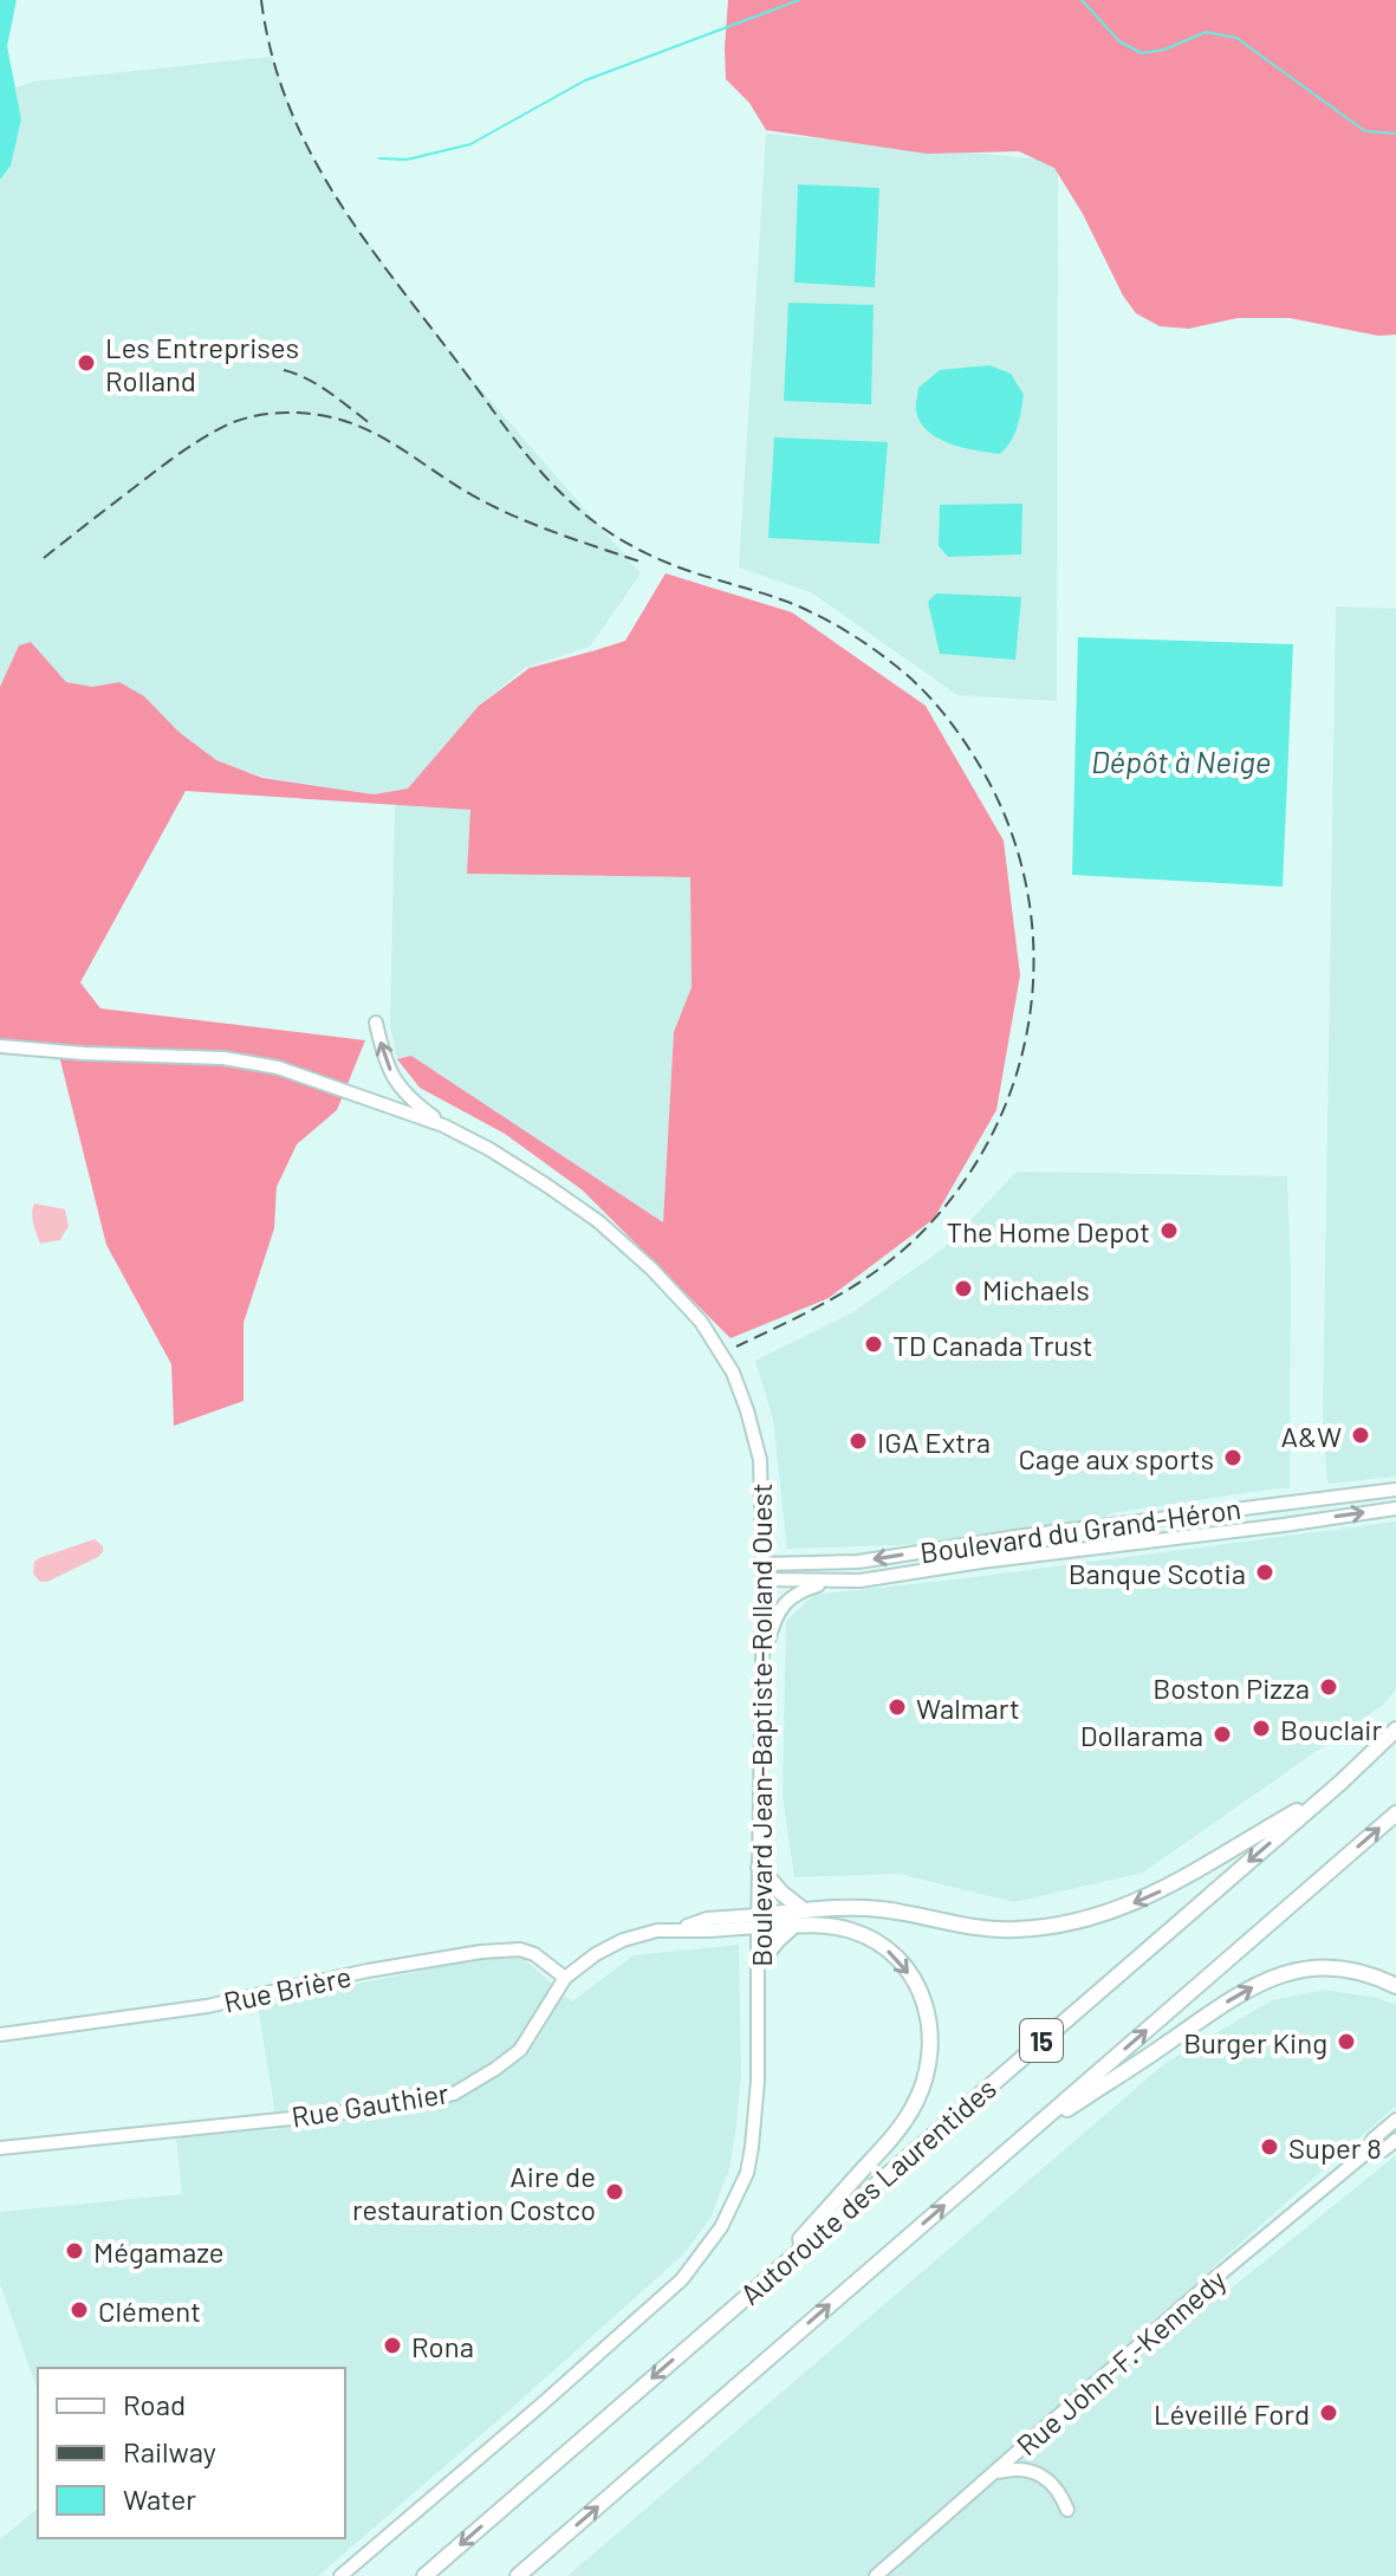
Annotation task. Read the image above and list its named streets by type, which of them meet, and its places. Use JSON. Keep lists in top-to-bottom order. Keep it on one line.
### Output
{"streets":{"highway":["15","Autoroute des Laurentides"],"street":["Boulevard du Grand-Héron","Boulevard Jean-Baptiste-Rolland Ouest","Rue Brière","Rue Gauthier","Rue John-F.-Kennedy"]},"crossings":[["Boulevard du Grand-Héron","Boulevard Jean-Baptiste-Rolland Ouest"],["Boulevard Jean-Baptiste-Rolland Ouest","Rue Gauthier"],["Rue Brière","Rue Gauthier"]],"water":["Dépôt à Neige"],"places":["Les Entreprises Rolland","The Home Depot","Michaels","TD Canada Trust","A&W","IGA Extra","Cage aux sports","Banque Scotia","Boston Pizza","Walmart","Bouclair","Dollarama","Burger King","Super 8","Aire de restauration Costco","Mégamaze","Clément","Rona","Léveillé Ford"],"legend":["Road","Railway","Water"]}
